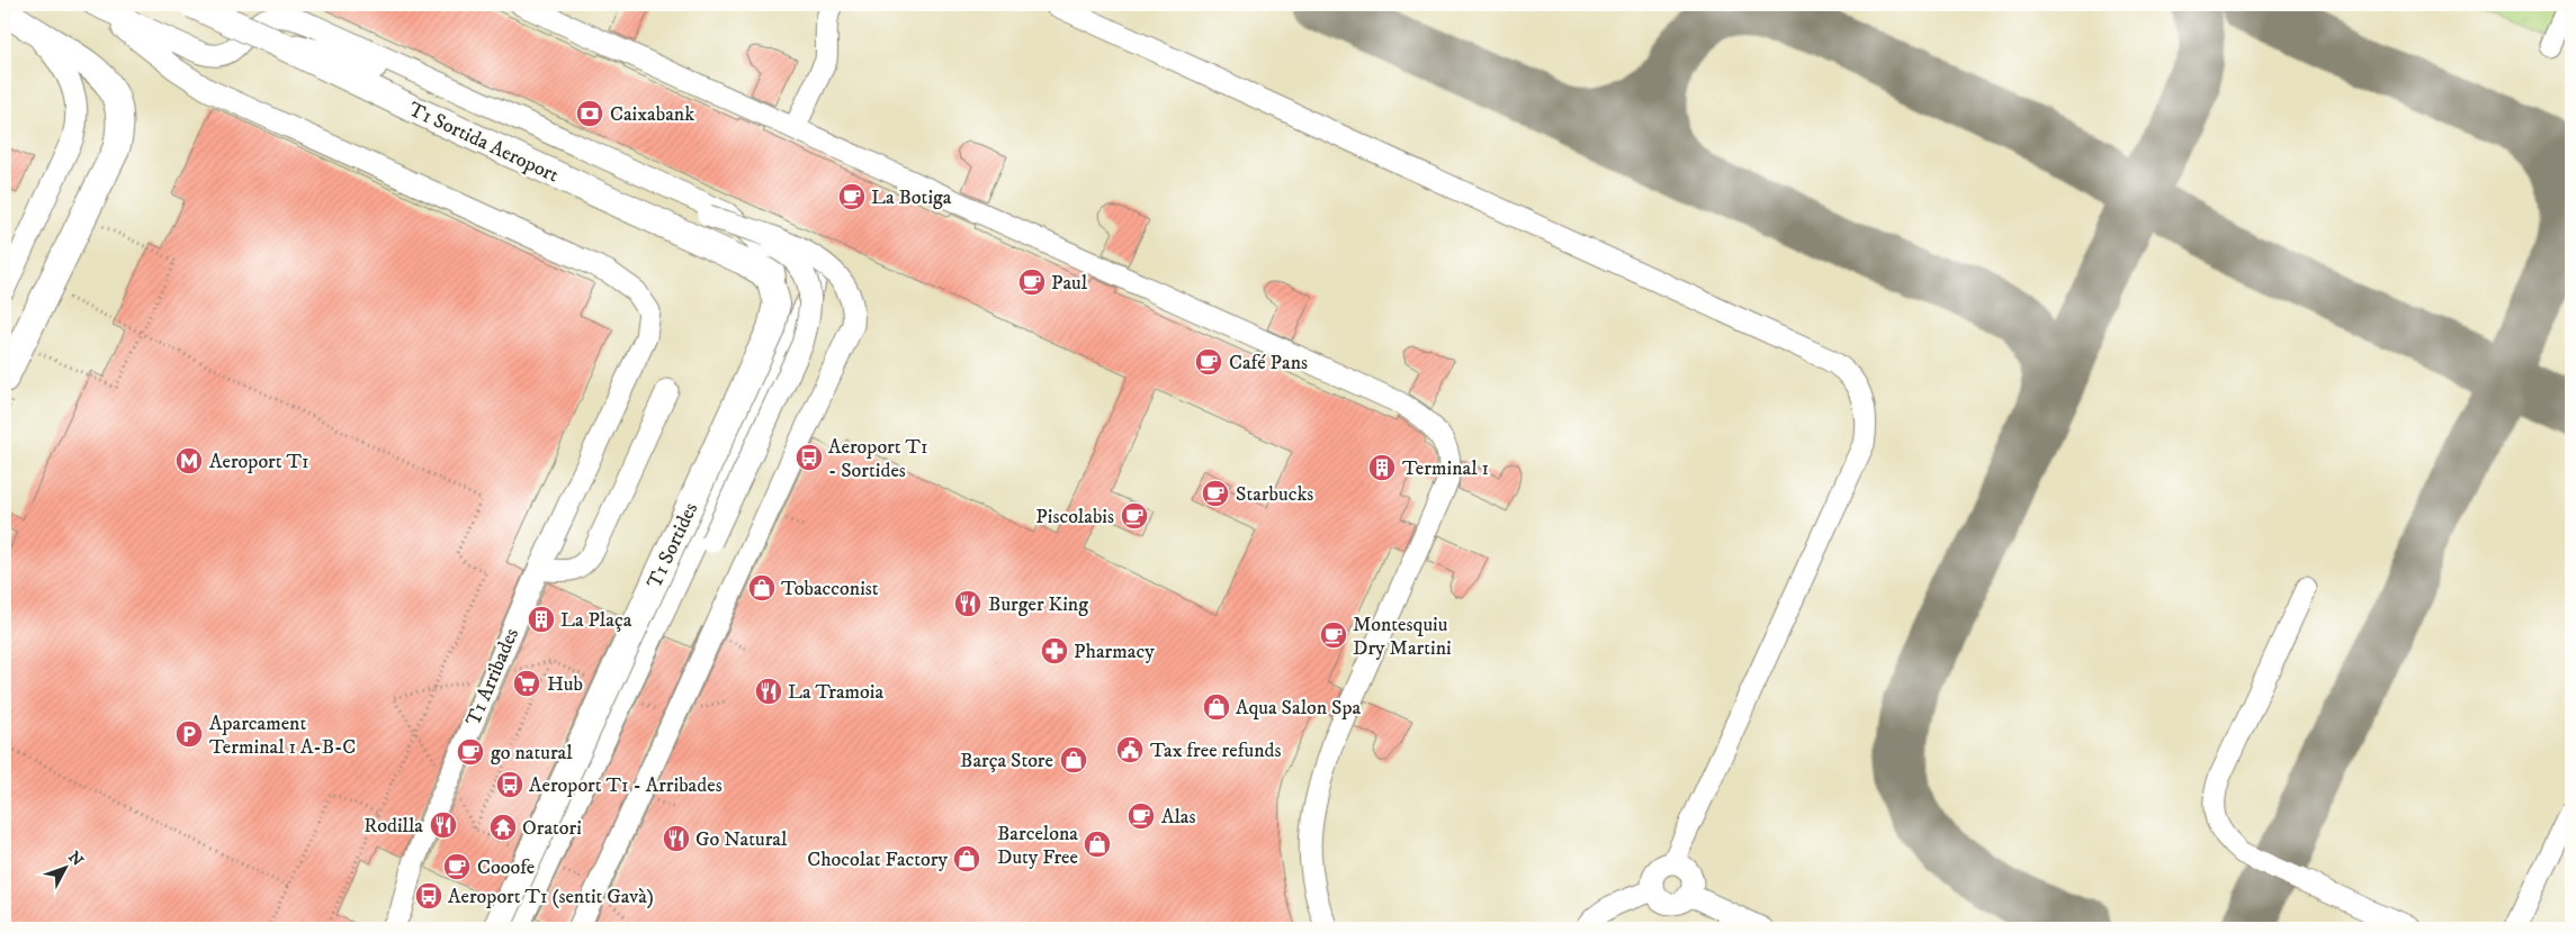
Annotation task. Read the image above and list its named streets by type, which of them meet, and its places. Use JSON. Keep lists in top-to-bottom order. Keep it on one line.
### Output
{"streets":{"main road":["T1 Sortida Aeroport","T1 Sortides"],"lane":["T1 Arribades"]},"crossings":[["T1 Sortida Aeroport","T1 Sortides"]],"places":{"bank":["Caixabank"],"cafe":["La Botiga","Paul","Café Pans","Starbucks","Piscolabis","Montesquiu Dry Martini","go natural","Alas","Cooofe"],"bus stop":["Aeroport T1 - Sortides","Aeroport T1 - Arribades","Aeroport T1 (sentit Gavà)"],"metro station":["Aeroport T1"],"building":["Terminal 1","La Plaça"],"shop":["Tobacconist","Aqua Salon Spa","Barça Store","Barcelona Duty Free","Chocolat Factory"],"restaurant":["Burger King","La Tramoia","Rodilla","Go Natural"],"pharmacy":["Pharmacy"],"supermarket":["Hub"],"parking":["Aparcament Terminal 1 A-B-C"],"public building":["Tax free refunds"],"temple":["Oratori"]},"north":"top right"}
